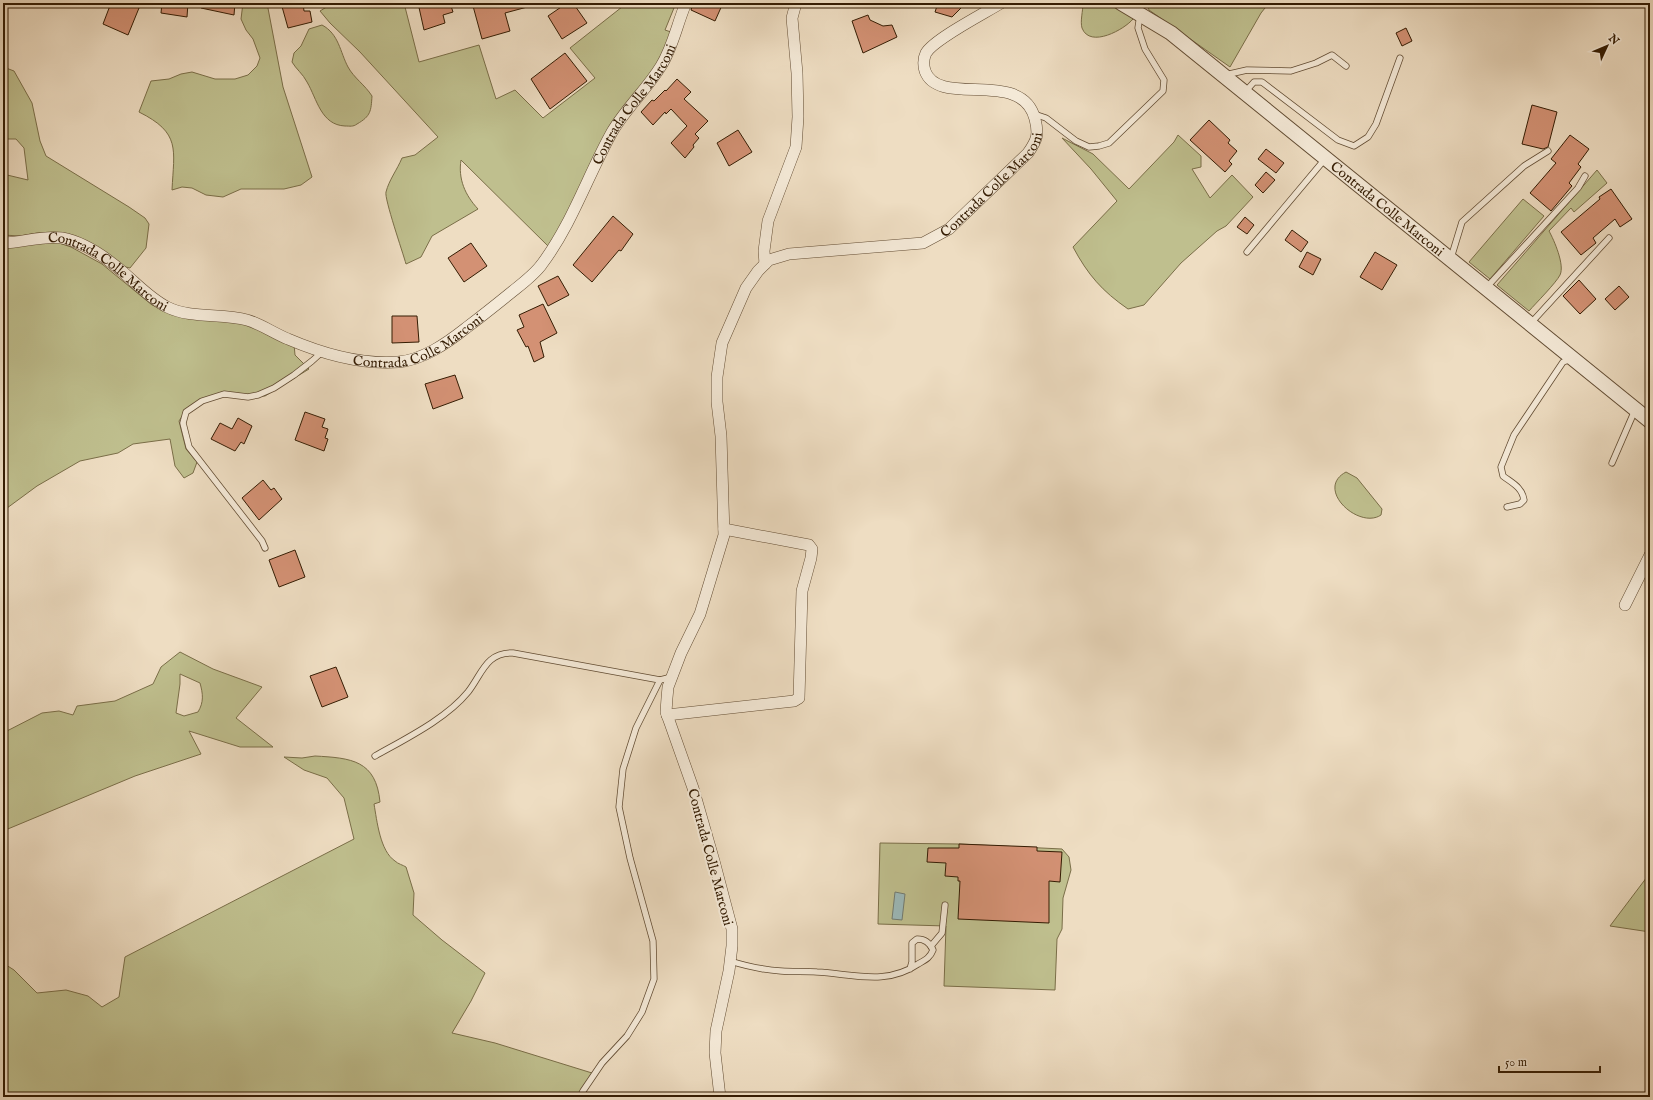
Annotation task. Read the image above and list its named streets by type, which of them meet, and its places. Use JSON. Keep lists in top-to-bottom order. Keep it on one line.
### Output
{"streets":{"street":["Contrada Colle Marconi"]},"scale_bar":"50 m","north":"top right"}
